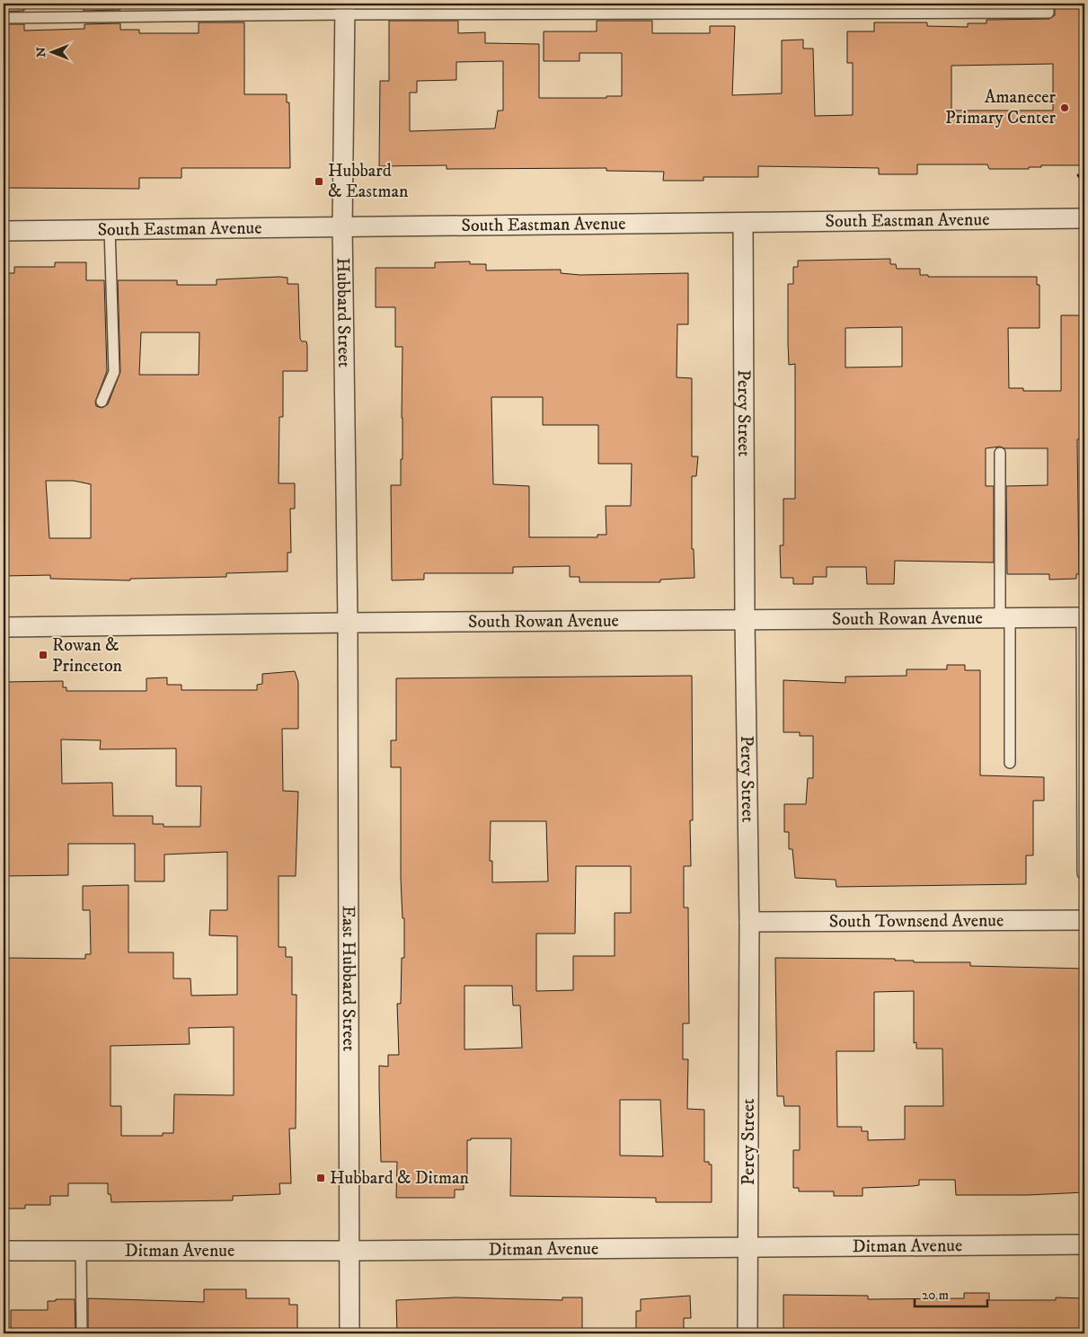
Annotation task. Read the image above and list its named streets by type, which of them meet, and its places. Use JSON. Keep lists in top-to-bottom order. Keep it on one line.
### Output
{"streets":{"street":["South Eastman Avenue","Hubbard Street","Percy Street","South Rowan Avenue","South Townsend Avenue","East Hubbard Street","Ditman Avenue"]},"crossings":[["South Eastman Avenue","Hubbard Street"],["South Eastman Avenue","Percy Street"],["Hubbard Street","South Rowan Avenue"],["Hubbard Street","East Hubbard Street"],["Percy Street","South Rowan Avenue"],["Percy Street","South Townsend Avenue"],["Percy Street","Ditman Avenue"],["South Rowan Avenue","East Hubbard Street"],["East Hubbard Street","Ditman Avenue"]],"places":{"other":["Amanecer Primary Center"],"transit":["Hubbard & Eastman","Rowan & Princeton","Hubbard & Ditman"]},"scale_bar":"20 m","north":"left"}
